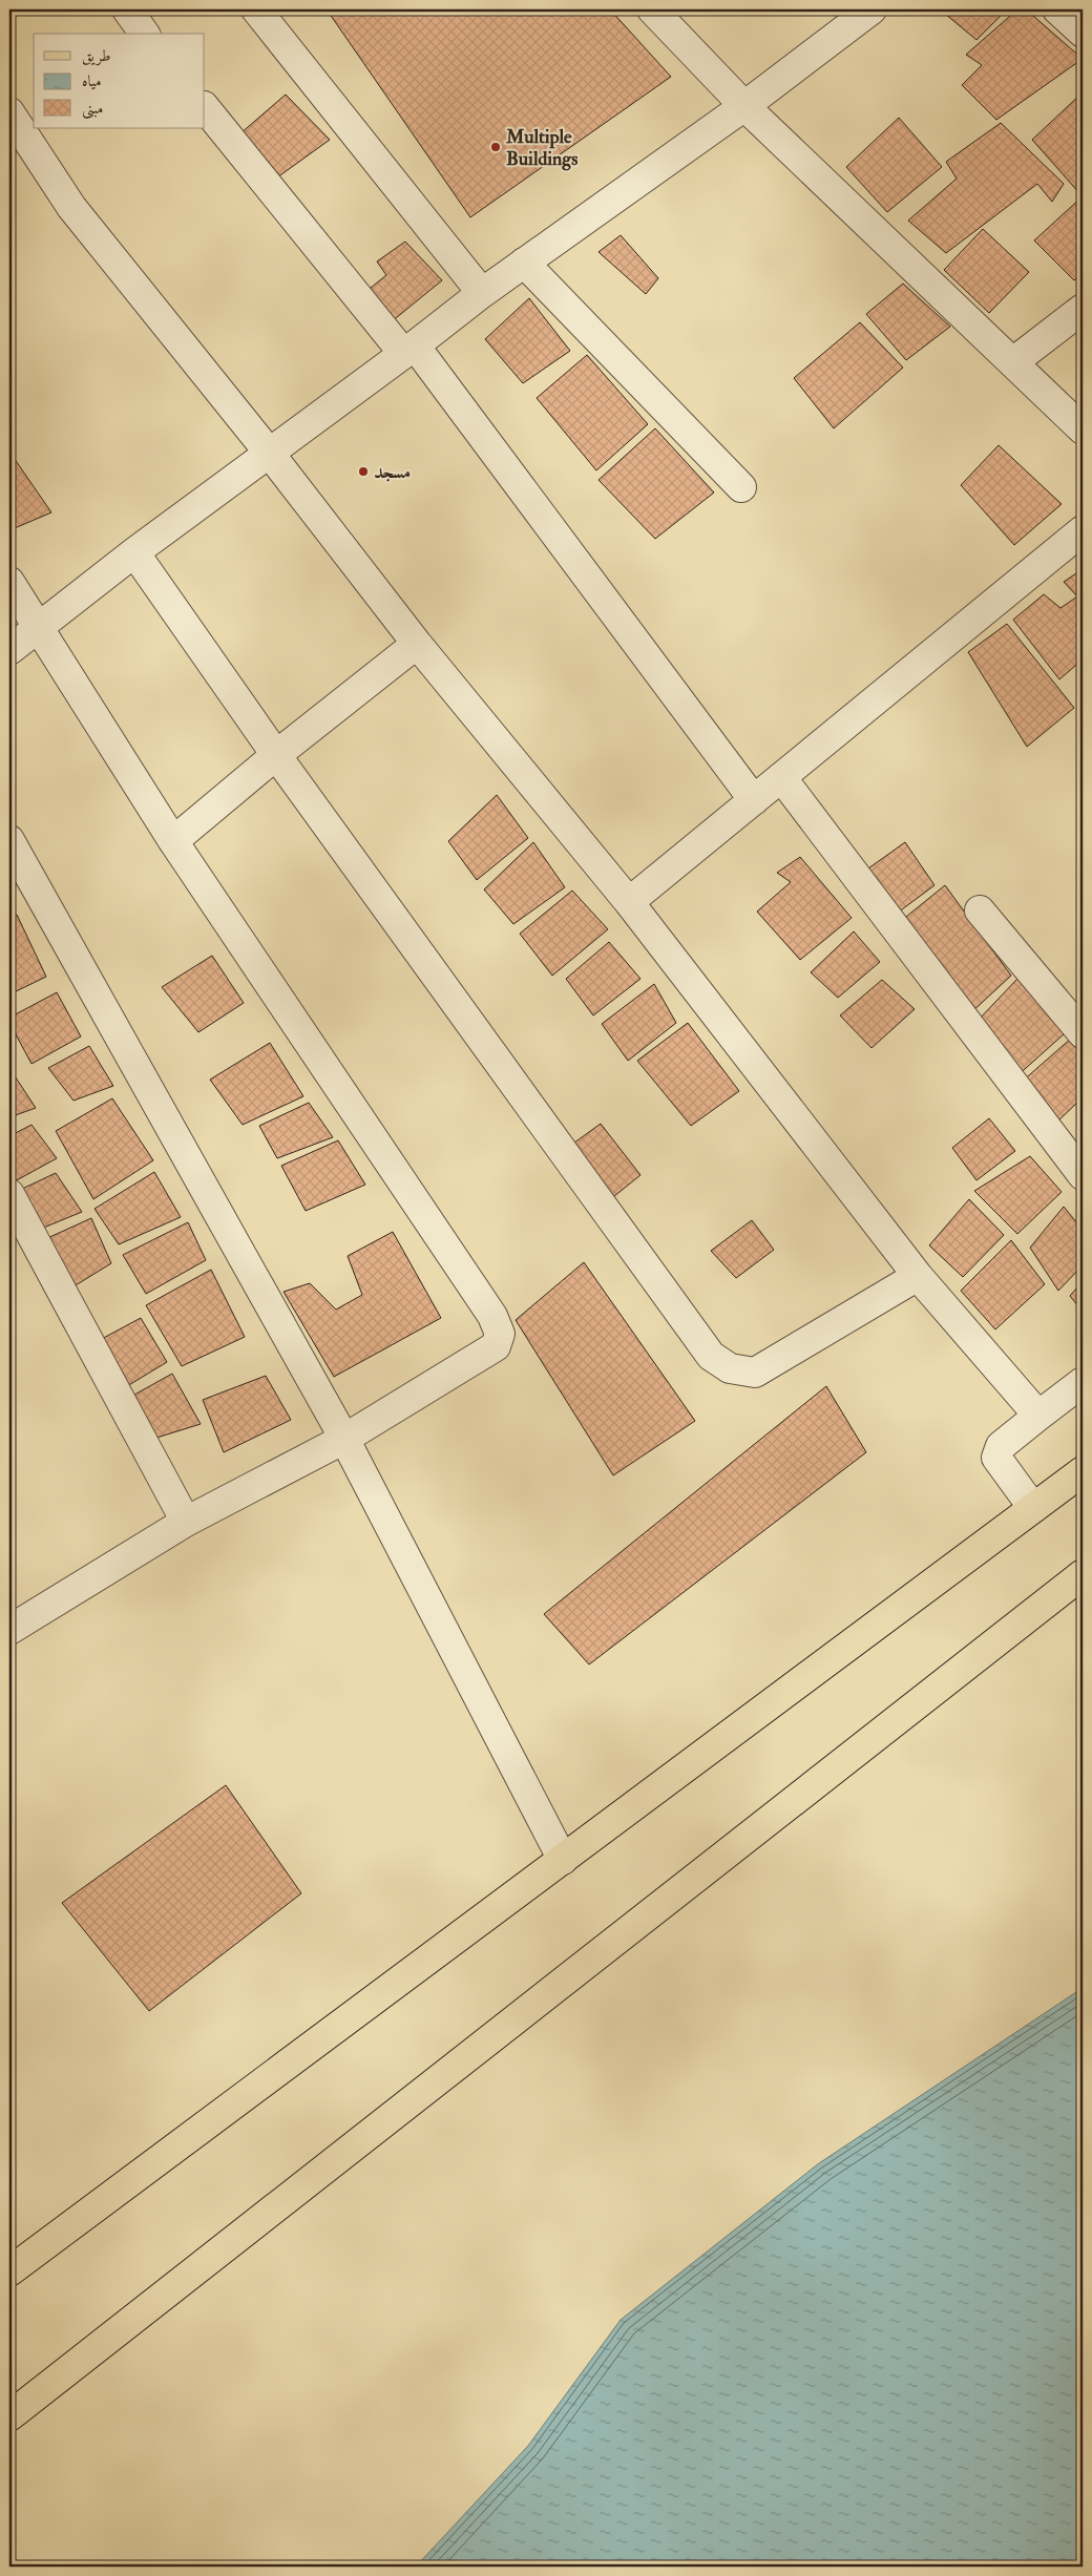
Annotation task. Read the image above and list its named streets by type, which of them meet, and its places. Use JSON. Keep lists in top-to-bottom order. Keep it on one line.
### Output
{"places":["Multiple Buildings","مسجد"],"legend":["طريق","مياه","مبنى"]}
